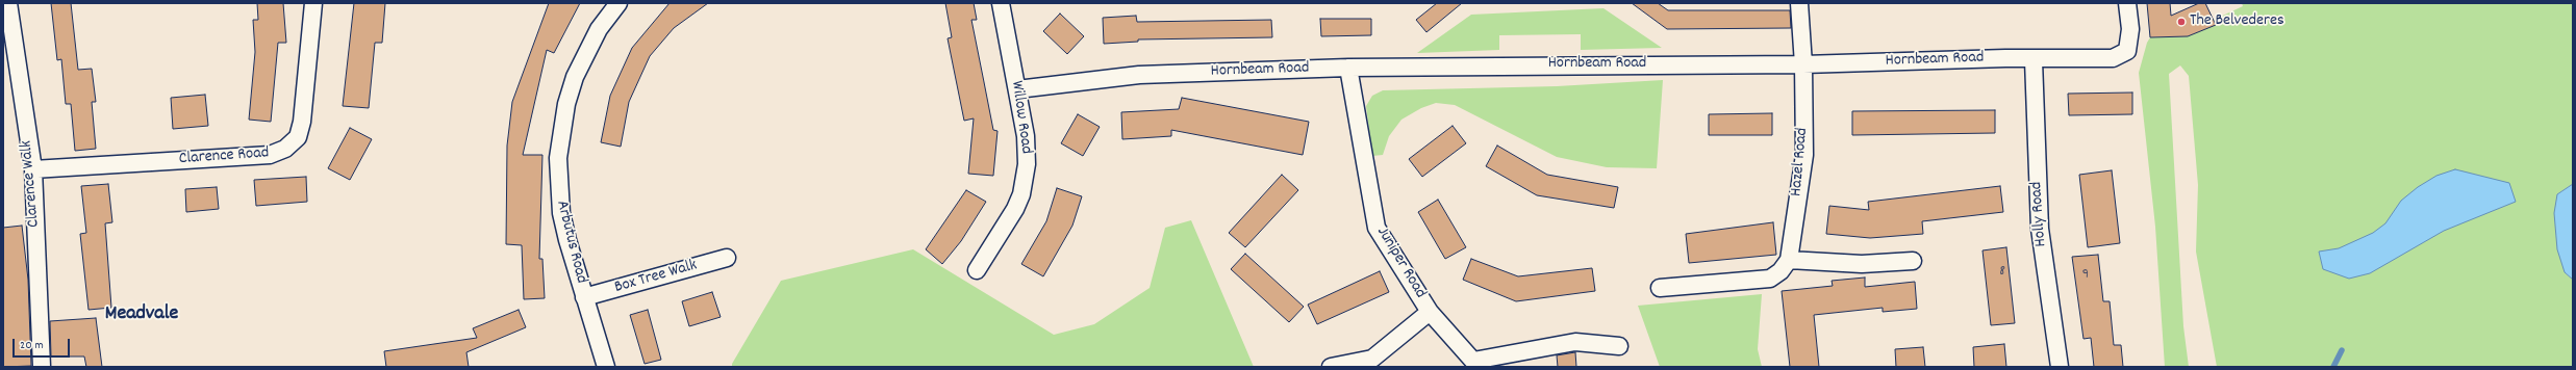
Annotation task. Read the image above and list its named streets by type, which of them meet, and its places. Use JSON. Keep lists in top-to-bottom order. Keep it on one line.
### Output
{"streets":{"street":["Hornbeam Road","Willow Road","Clarence Road","Hazel Road","Clarence Walk","Holly Road","Arbutus Road","Juniper Road","Box Tree Walk"]},"crossings":[["Hornbeam Road","Willow Road"],["Hornbeam Road","Hazel Road"],["Hornbeam Road","Holly Road"],["Hornbeam Road","Juniper Road"],["Clarence Road","Clarence Walk"],["Arbutus Road","Box Tree Walk"]],"districts":["Meadvale"],"places":["The Belvederes"],"house_numbers":["8","9"],"scale_bar":"20 m"}
